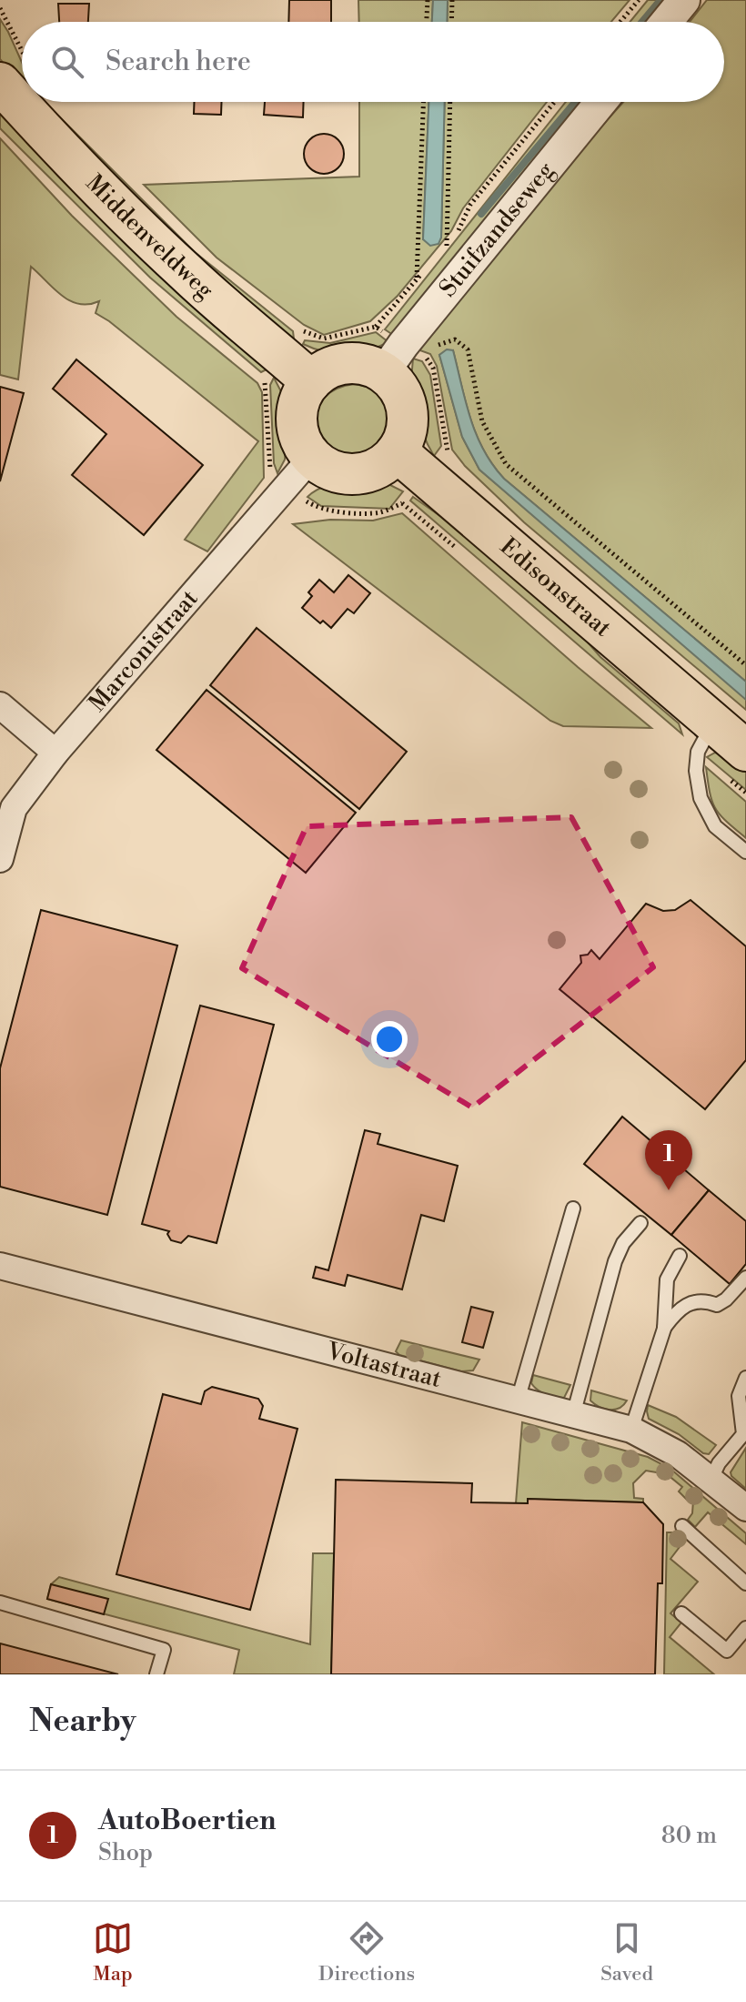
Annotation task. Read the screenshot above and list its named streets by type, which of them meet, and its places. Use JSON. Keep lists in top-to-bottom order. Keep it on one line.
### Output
{"streets":{"main road":["Middenveldweg","Edisonstraat"],"street":["Stuifzandseweg","Marconistraat","Voltastraat"]},"crossings":[["Stuifzandseweg","Middenveldweg"],["Stuifzandseweg","Edisonstraat"],["Stuifzandseweg","Marconistraat"],["Middenveldweg","Edisonstraat"],["Middenveldweg","Marconistraat"],["Edisonstraat","Marconistraat"]],"page":{"search":"Search here","pins":"1","heading":"Nearby","list":[{"mark":"1","name":"AutoBoertien","note":"Shop","value":"80 m"}],"nav":["Map","Directions","Saved"]}}
